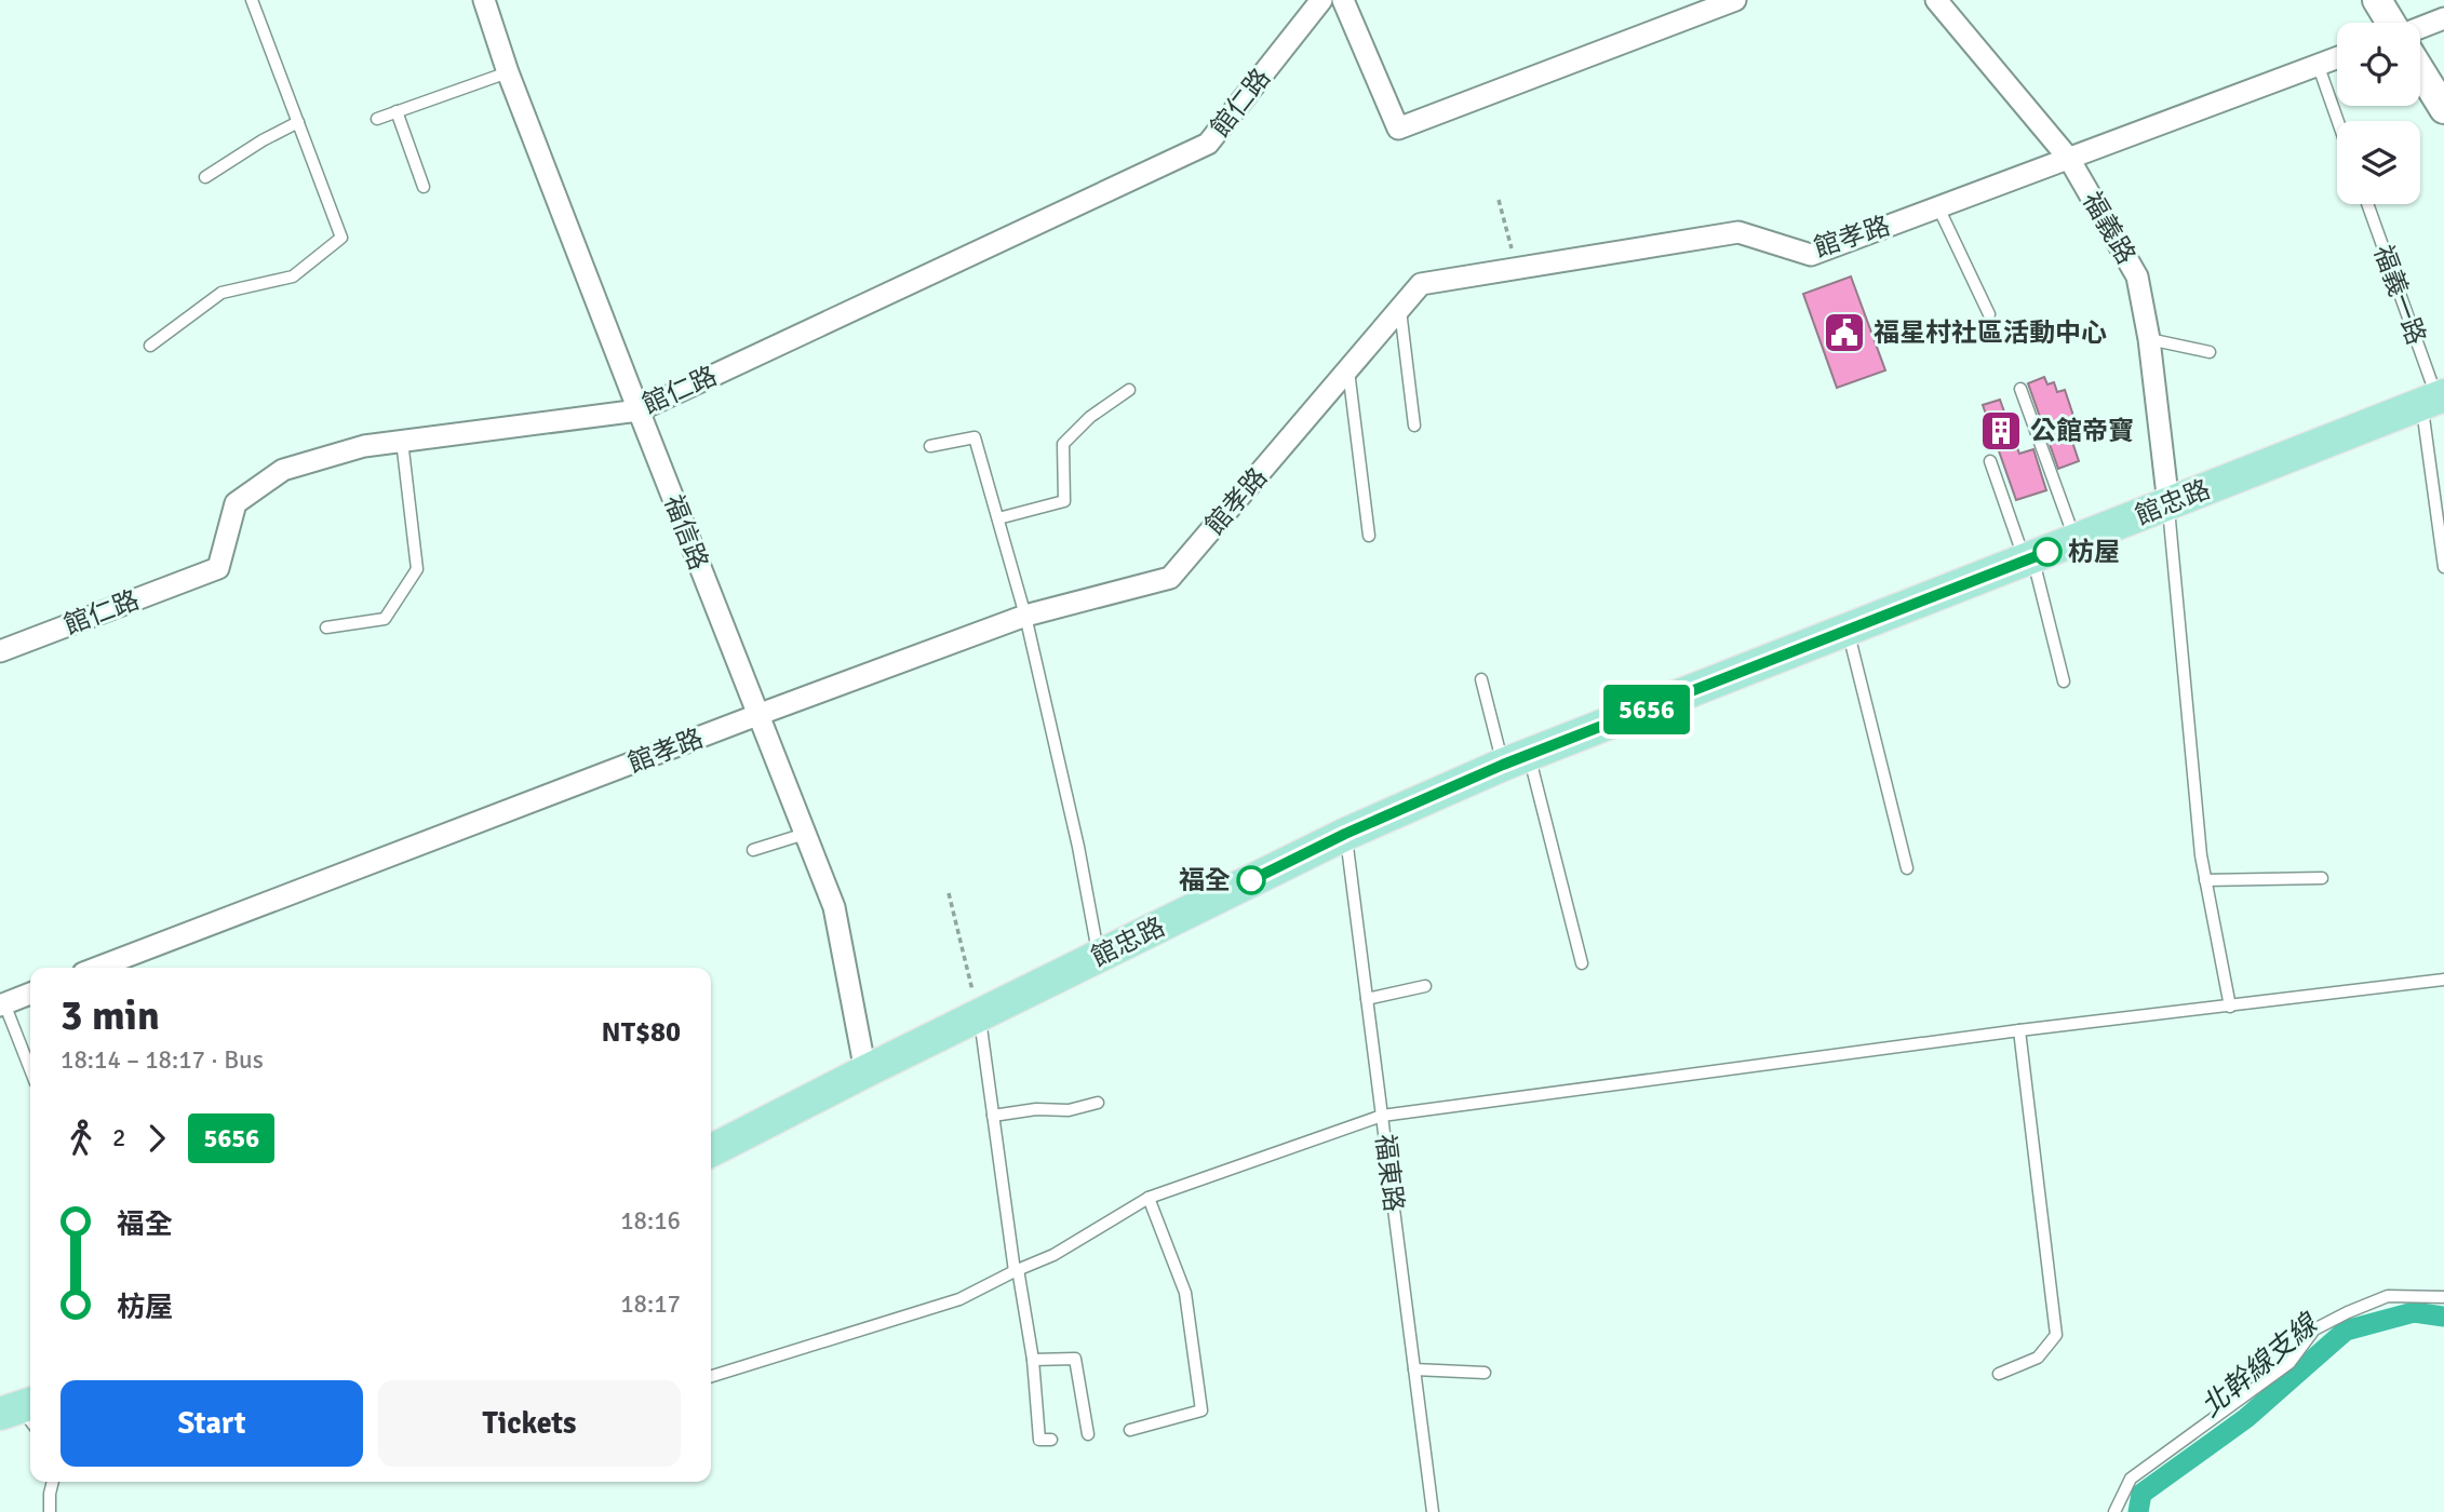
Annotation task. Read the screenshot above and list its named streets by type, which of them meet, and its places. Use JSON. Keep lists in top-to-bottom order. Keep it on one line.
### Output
{"streets":{"main road":["館忠路"],"street":["館仁路","福義路","館孝路","福信路"],"lane":["福義一路","福東路"]},"crossings":[["館仁路","福信路"],["福義路","館孝路"],["福義路","館忠路"],["館孝路","福信路"],["福義一路","館忠路"],["館忠路","福信路"],["館忠路","福東路"]],"water":["北幹線支線"],"places":{"public building":["福星村社區活動中心"],"building":["公館帝寶"],"other":["枋屋","福全"]},"lines":["bus line 5656"],"page":{"on_map":"5656","heading":["3 min","18:14 – 18:17 · Bus","NT$80"],"legs":["2","5656"],"list":[{"name":"福全","value":"18:16"},{"name":"枋屋","value":"18:17"}],"buttons":["Start","Tickets"]}}
